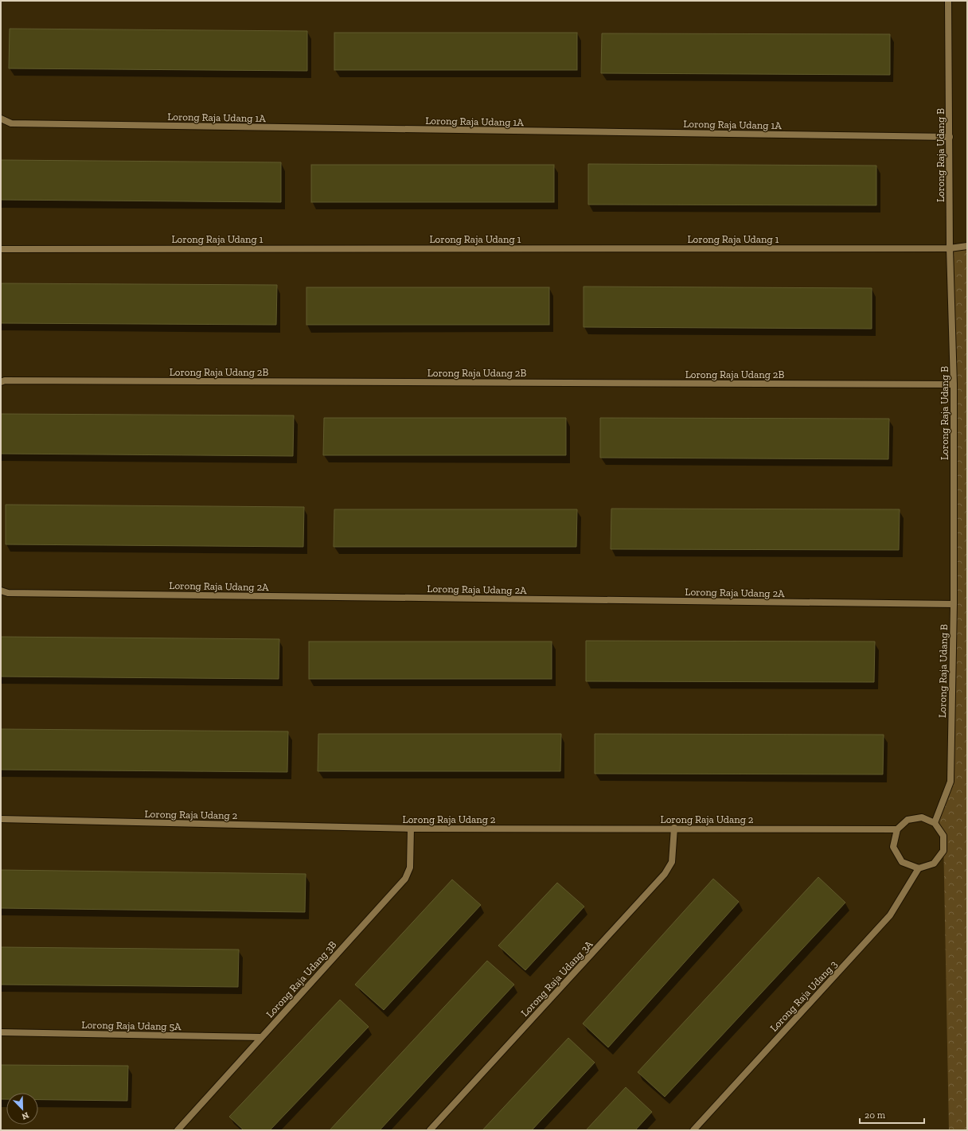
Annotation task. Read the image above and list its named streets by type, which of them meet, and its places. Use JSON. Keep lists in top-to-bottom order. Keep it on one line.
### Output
{"streets":{"street":["Lorong Raja Udang 1A","Lorong Raja Udang B","Lorong Raja Udang 1","Lorong Raja Udang 2B","Lorong Raja Udang 2A","Lorong Raja Udang 2","Lorong Raja Udang 3A","Lorong Raja Udang 3B","Lorong Raja Udang 3","Lorong Raja Udang 5A"]},"crossings":[["Lorong Raja Udang 1A","Lorong Raja Udang B"],["Lorong Raja Udang B","Lorong Raja Udang 1"],["Lorong Raja Udang B","Lorong Raja Udang 2B"],["Lorong Raja Udang B","Lorong Raja Udang 2A"],["Lorong Raja Udang B","Lorong Raja Udang 2"],["Lorong Raja Udang B","Lorong Raja Udang 3"],["Lorong Raja Udang 2","Lorong Raja Udang 3A"],["Lorong Raja Udang 2","Lorong Raja Udang 3B"],["Lorong Raja Udang 2","Lorong Raja Udang 3"],["Lorong Raja Udang 3B","Lorong Raja Udang 5A"]],"scale_bar":"20 m","north":"bottom right"}
